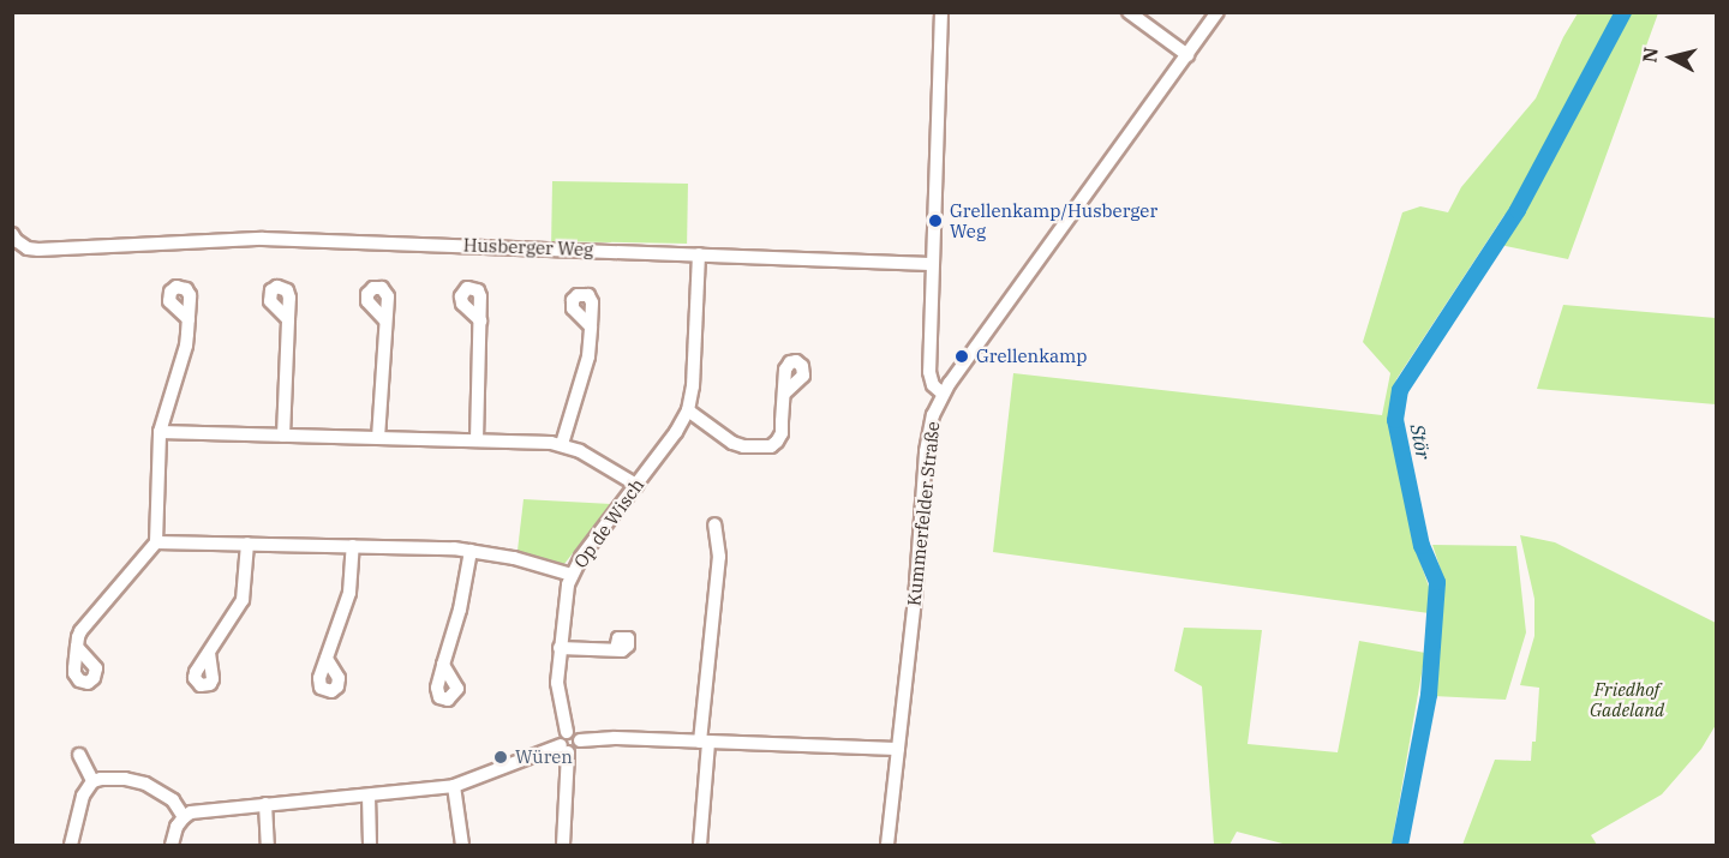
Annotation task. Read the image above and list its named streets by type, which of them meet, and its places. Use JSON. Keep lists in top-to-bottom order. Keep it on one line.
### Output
{"streets":{"street":["Husberger Weg","Kummerfelder Straße","Op de Wisch"]},"crossings":[["Husberger Weg","Op de Wisch"]],"water":["Stör"],"parks":["Friedhof Gadeland"],"places":["Grellenkamp/Husberger Weg","Grellenkamp","Würen"],"north":"left"}
